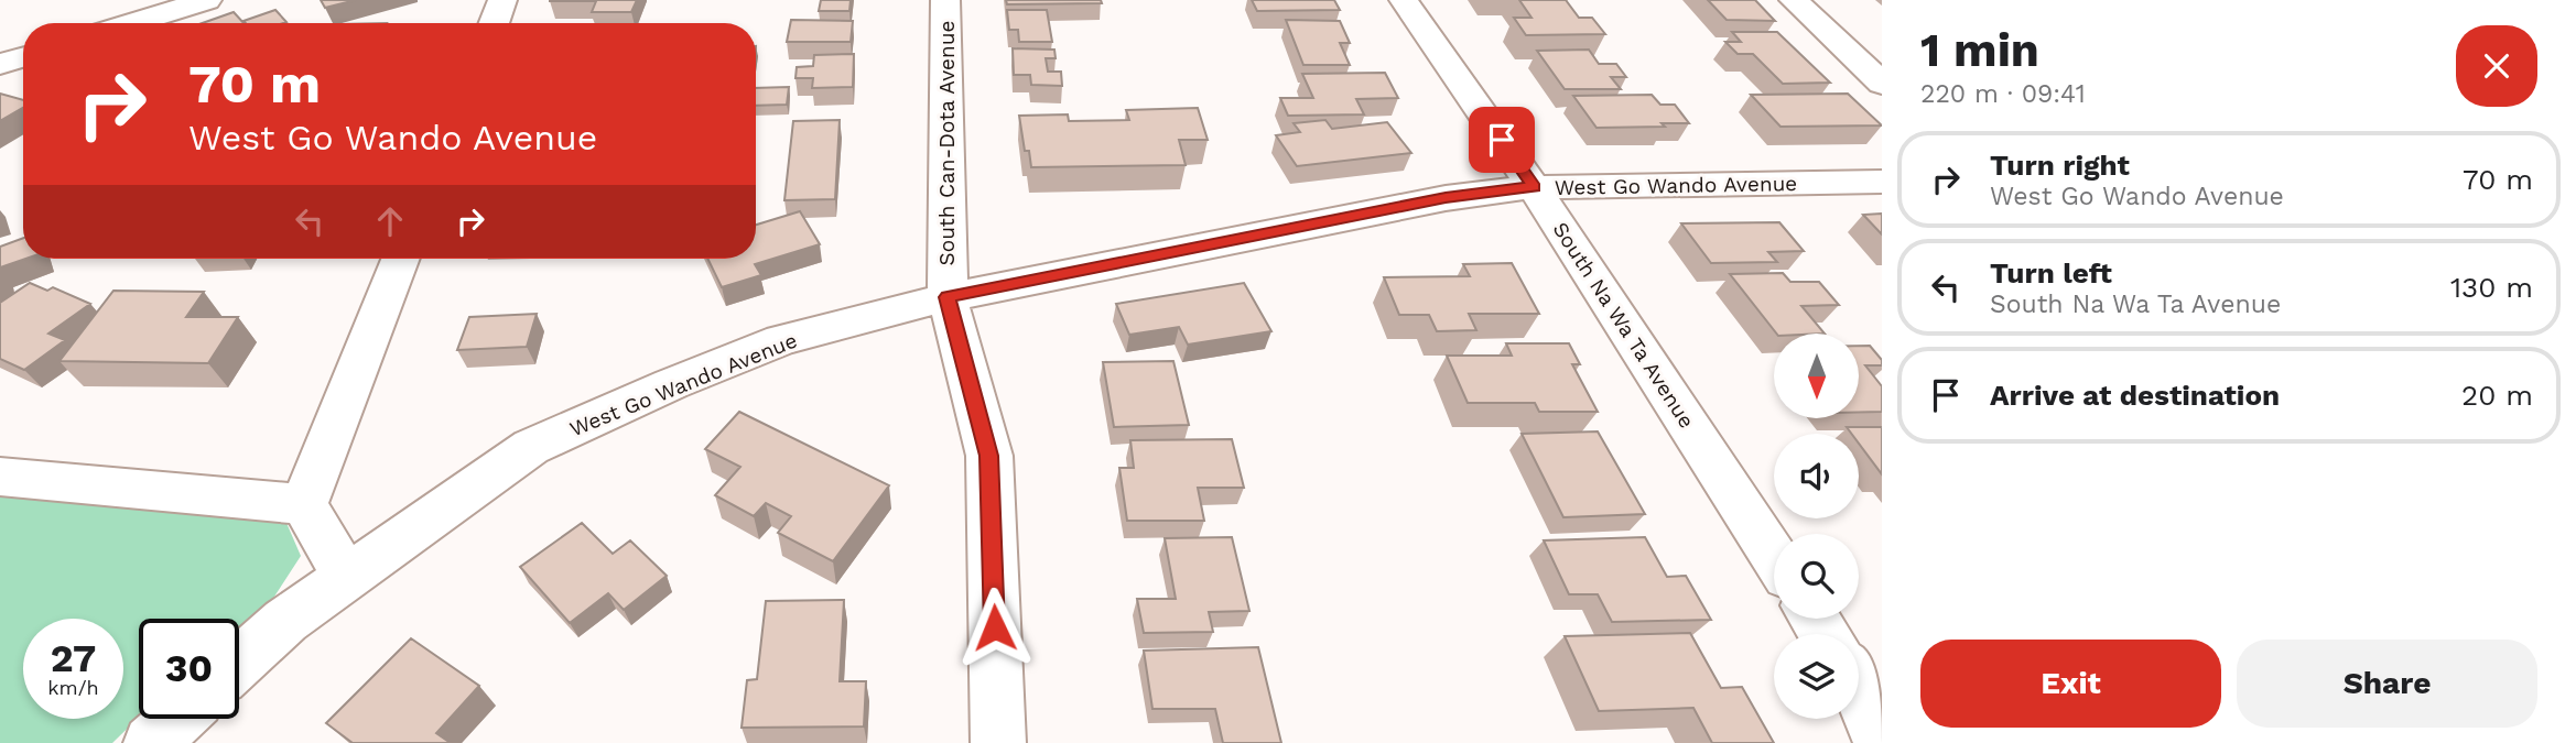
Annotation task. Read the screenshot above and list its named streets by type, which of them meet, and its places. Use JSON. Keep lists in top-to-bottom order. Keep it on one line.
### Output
{"streets":{"street":["South Can-Dota Avenue","West Go Wando Avenue","South Na Wa Ta Avenue"]},"crossings":[["South Can-Dota Avenue","West Go Wando Avenue"],["West Go Wando Avenue","South Na Wa Ta Avenue"]],"north":"bottom","page":{"heading":["1 min","220 m · 09:41"],"turn":["70 m","West Go Wando Avenue"],"list":[{"name":"Turn right","note":"West Go Wando Avenue","value":"70 m"},{"name":"Turn left","note":"South Na Wa Ta Avenue","value":"130 m"},{"name":"Arrive at destination","value":"20 m"}],"speed":"27 km/h","limit":"30","buttons":["Exit","Share"]}}
